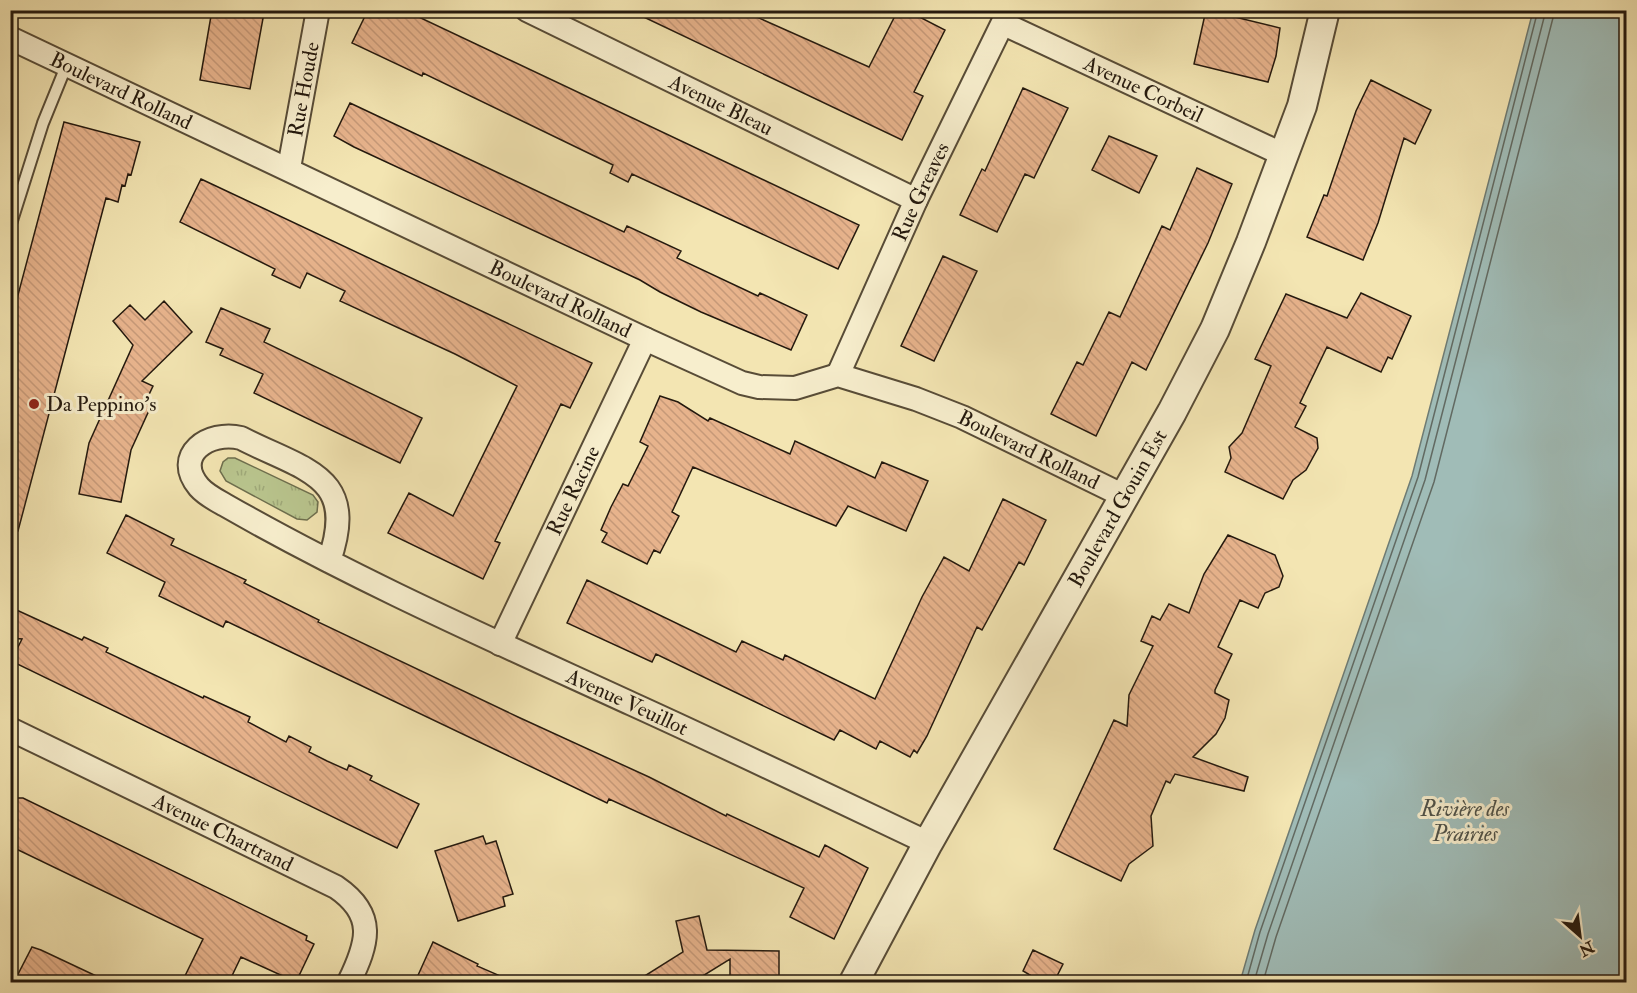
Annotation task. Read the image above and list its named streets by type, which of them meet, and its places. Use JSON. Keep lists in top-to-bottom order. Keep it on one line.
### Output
{"streets":{"street":["Rue Houde","Boulevard Rolland","Avenue Corbeil","Avenue Bleau","Rue Greaves","Rue Racine","Boulevard Gouin Est","Avenue Veuillot","Avenue Chartrand"]},"crossings":[["Rue Houde","Boulevard Rolland"],["Boulevard Rolland","Rue Greaves"],["Boulevard Rolland","Rue Racine"],["Boulevard Rolland","Boulevard Gouin Est"],["Avenue Corbeil","Rue Greaves"],["Avenue Corbeil","Boulevard Gouin Est"],["Avenue Bleau","Rue Greaves"],["Rue Racine","Avenue Veuillot"],["Boulevard Gouin Est","Avenue Veuillot"]],"water":["Rivière des Prairies"],"places":["Da Peppino's"],"north":"bottom right"}
